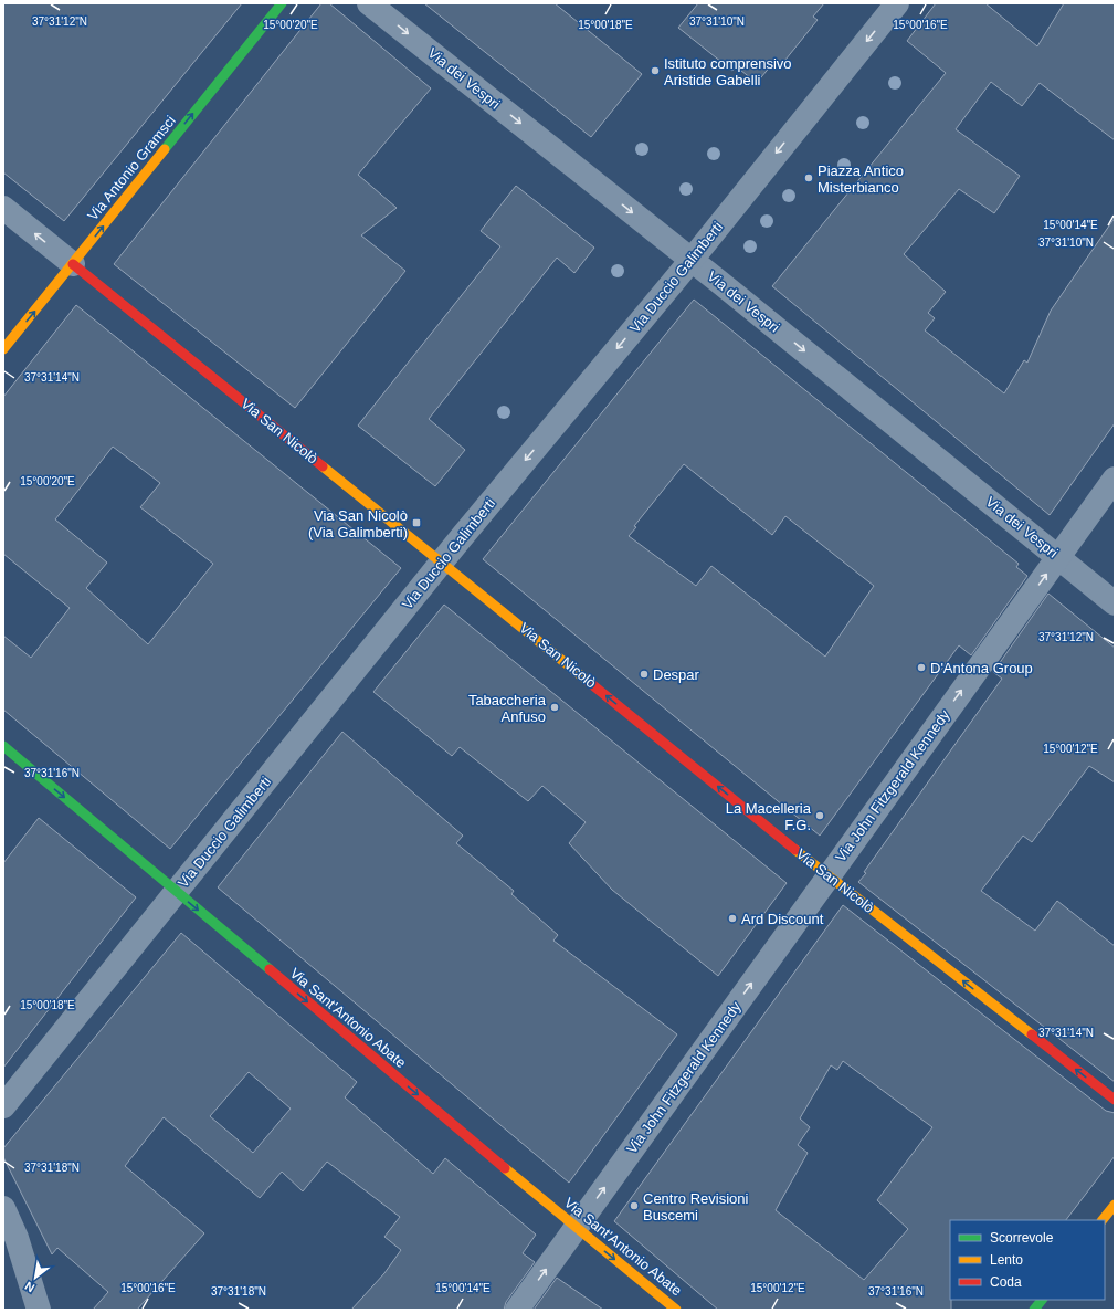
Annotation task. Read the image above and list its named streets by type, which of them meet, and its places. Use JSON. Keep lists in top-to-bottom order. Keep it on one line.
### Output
{"streets":{"street":["Via dei Vespri","Via Antonio Gramsci","Via Duccio Galimberti","Via San Nicolò","Via John Fitzgerald Kennedy","Via Sant'Antonio Abate"]},"crossings":[["Via dei Vespri","Via Duccio Galimberti"],["Via dei Vespri","Via John Fitzgerald Kennedy"],["Via Antonio Gramsci","Via San Nicolò"],["Via Duccio Galimberti","Via San Nicolò"],["Via Duccio Galimberti","Via Sant'Antonio Abate"],["Via San Nicolò","Via John Fitzgerald Kennedy"],["Via John Fitzgerald Kennedy","Via Sant'Antonio Abate"]],"one_way":["Via dei Vespri","Via Antonio Gramsci","Via Duccio Galimberti","Via San Nicolò","Via John Fitzgerald Kennedy","Via Sant'Antonio Abate"],"places":{"other":["Istituto comprensivo Aristide Gabelli","Piazza Antico Misterbianco","D'Antona Group","Despar","Tabaccheria Anfuso","La Macelleria F.G.","Ard Discount","Centro Revisioni Buscemi"],"transit":["Via San Nicolò (Via Galimberti)"]},"legend":["Scorrevole","Lento","Coda"],"north":"bottom left","coordinates":["37°31'12\"N","37°31'10\"N","15°00'16\"E","15°00'20\"E","15°00'18\"E","15°00'14\"E","37°31'14\"N","15°00'12\"E","37°31'16\"N","37°31'18\"N"]}
